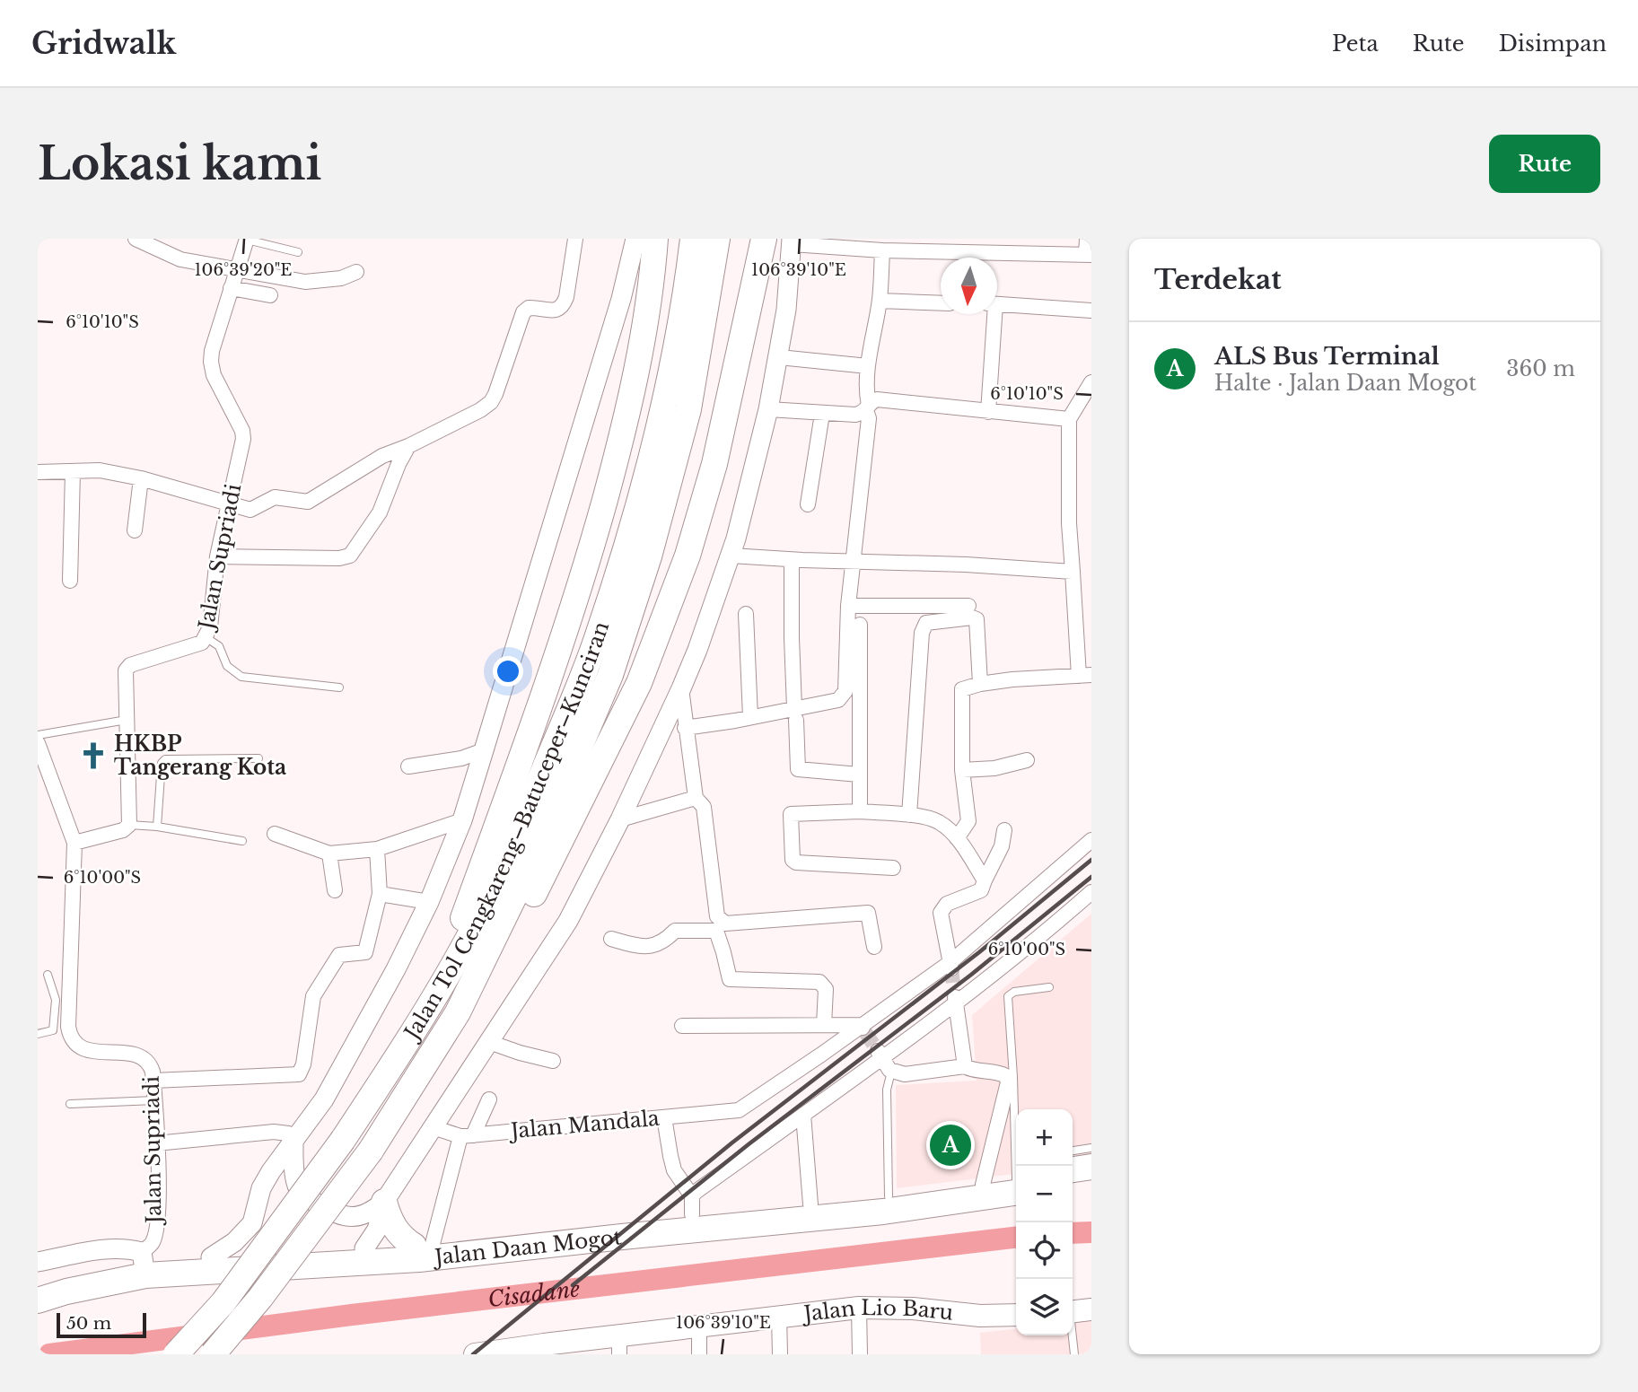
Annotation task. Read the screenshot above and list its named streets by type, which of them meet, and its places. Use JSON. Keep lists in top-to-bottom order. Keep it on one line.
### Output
{"streets":{"highway":["Jalan Tol Cengkareng–Batuceper–Kunciran","Jalan Daan Mogot"],"main road":["Jalan Lio Baru"],"street":["Jalan Supriadi","Jalan Mandala"]},"crossings":[["Jalan Supriadi","Jalan Daan Mogot"]],"water":["Cisadane"],"places":{"church":["HKBP Tangerang Kota"]},"scale_bar":"50 m","north":"bottom","page":{"header":"Gridwalk","nav":["Peta","Rute","Disimpan"],"buttons":"Rute","title":"Lokasi kami","heading":"Terdekat","list":[{"mark":"A","name":"ALS Bus Terminal","note":"Halte · Jalan Daan Mogot","value":"360 m"}],"map_buttons":["+","−"],"pins":"A","scale":"50 m"},"coordinates":["106°39'20\"E","106°39'10\"E","6°10'10\"S","6°10'00\"S"]}
